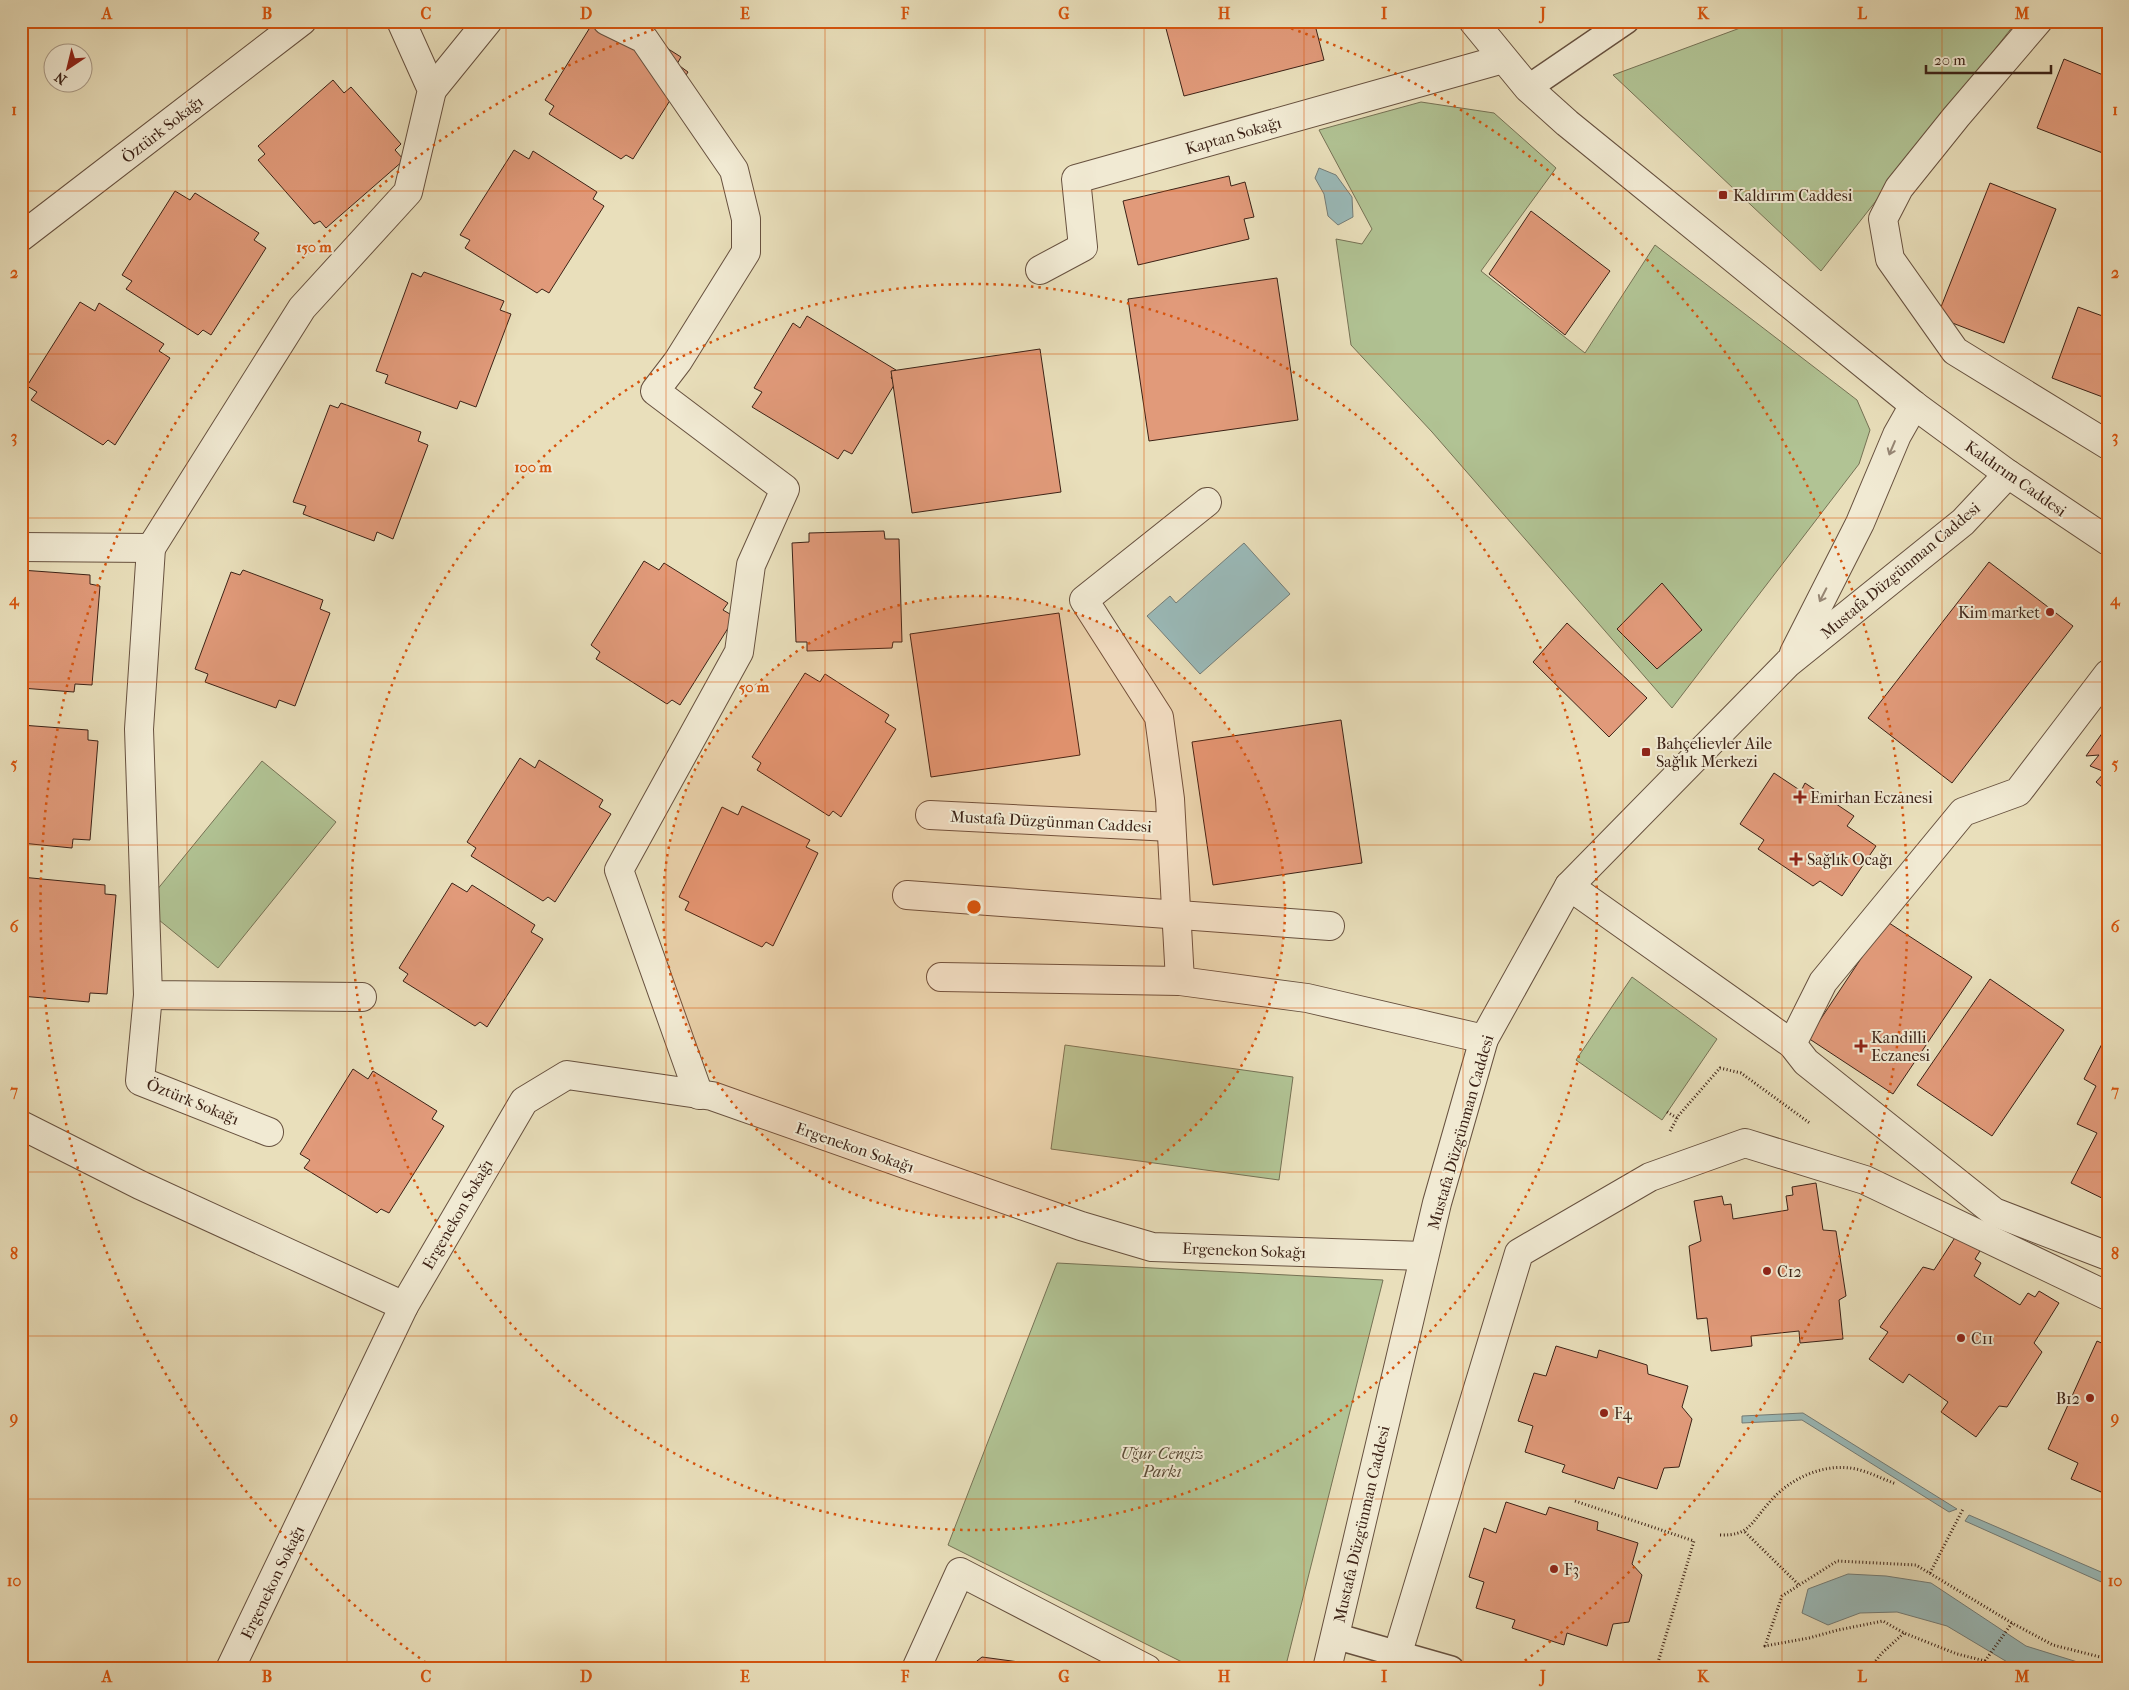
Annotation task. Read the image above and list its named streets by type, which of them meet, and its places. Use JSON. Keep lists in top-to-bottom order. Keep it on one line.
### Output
{"streets":{"street":["Öztürk Sokağı","Kaptan Sokağı","Kaldırım Caddesi","Mustafa Düzgünman Caddesi","Ergenekon Sokağı"]},"crossings":[["Kaptan Sokağı","Kaldırım Caddesi"],["Kaldırım Caddesi","Mustafa Düzgünman Caddesi"],["Mustafa Düzgünman Caddesi","Ergenekon Sokağı"]],"parks":["Uğur Cengiz Parkı"],"places":{"transit":["Kaldırım Caddesi","Bahçelievler Aile Sağlık Merkezi"],"other":["Kim market","C12","C11","B12","F4","F3"],"health":["Emirhan Eczanesi","Sağlık Ocağı","Kandilli Eczanesi"]},"scale_bar":"20 m","north":"bottom left","grid":{"columns":["A","B","C","D","E","F","G","H","I","J","K","L","M"],"rows":["1","2","3","4","5","6","7","8","9","10"]},"rings":["150 m","100 m","50 m"]}
